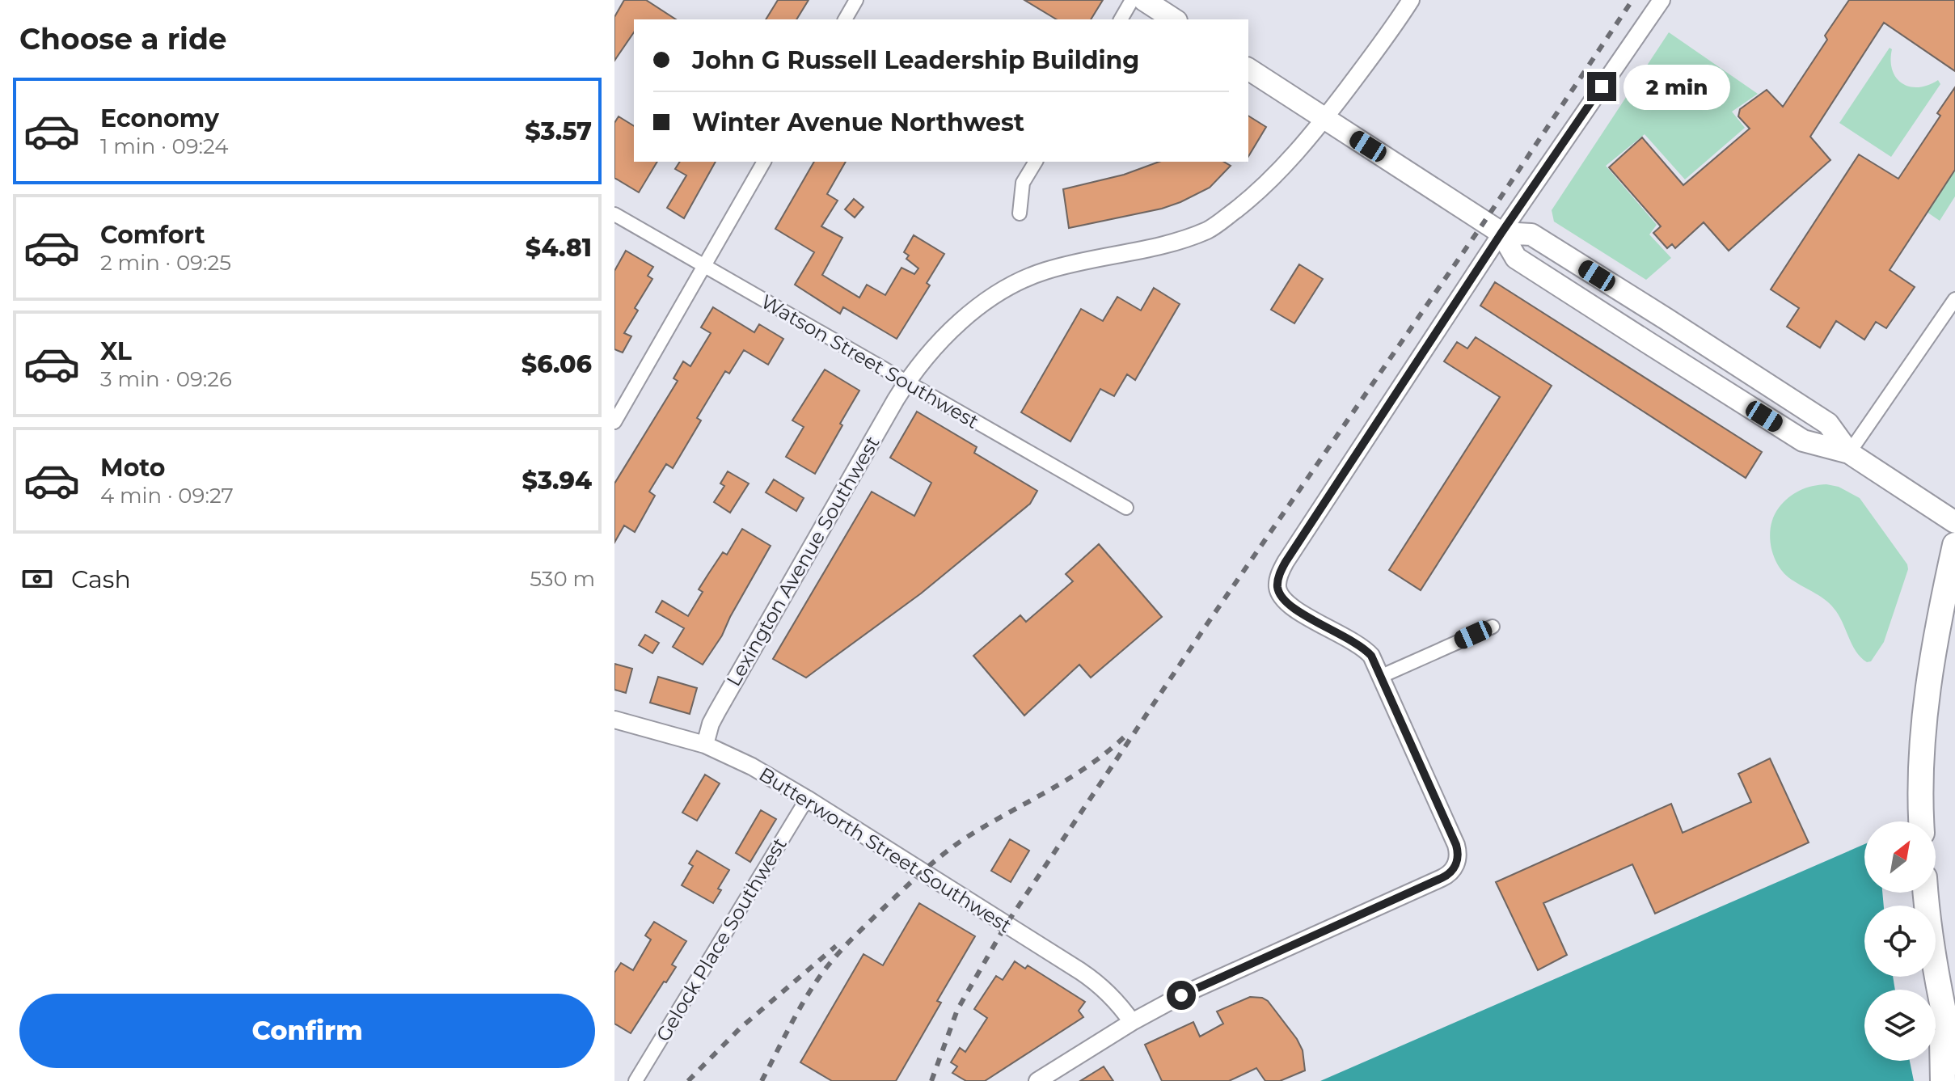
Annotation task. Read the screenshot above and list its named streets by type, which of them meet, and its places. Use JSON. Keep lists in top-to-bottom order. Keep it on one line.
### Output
{"streets":{"street":["Watson Street Southwest","Lexington Avenue Southwest","Butterworth Street Southwest","Gelock Place Southwest"]},"crossings":[["Watson Street Southwest","Lexington Avenue Southwest"],["Lexington Avenue Southwest","Butterworth Street Southwest"],["Butterworth Street Southwest","Gelock Place Southwest"]],"north":"top right","page":{"heading":"Choose a ride","banner":["John G Russell Leadership Building","Winter Avenue Northwest"],"bubble":"2 min","list":[{"name":"Economy","note":"1 min · 09:24","value":"$3.57"},{"name":"Comfort","note":"2 min · 09:25","value":"$4.81"},{"name":"XL","note":"3 min · 09:26","value":"$6.06"},{"name":"Moto","note":"4 min · 09:27","value":"$3.94"}],"pay":["Cash","530 m"],"buttons":"Confirm"}}
